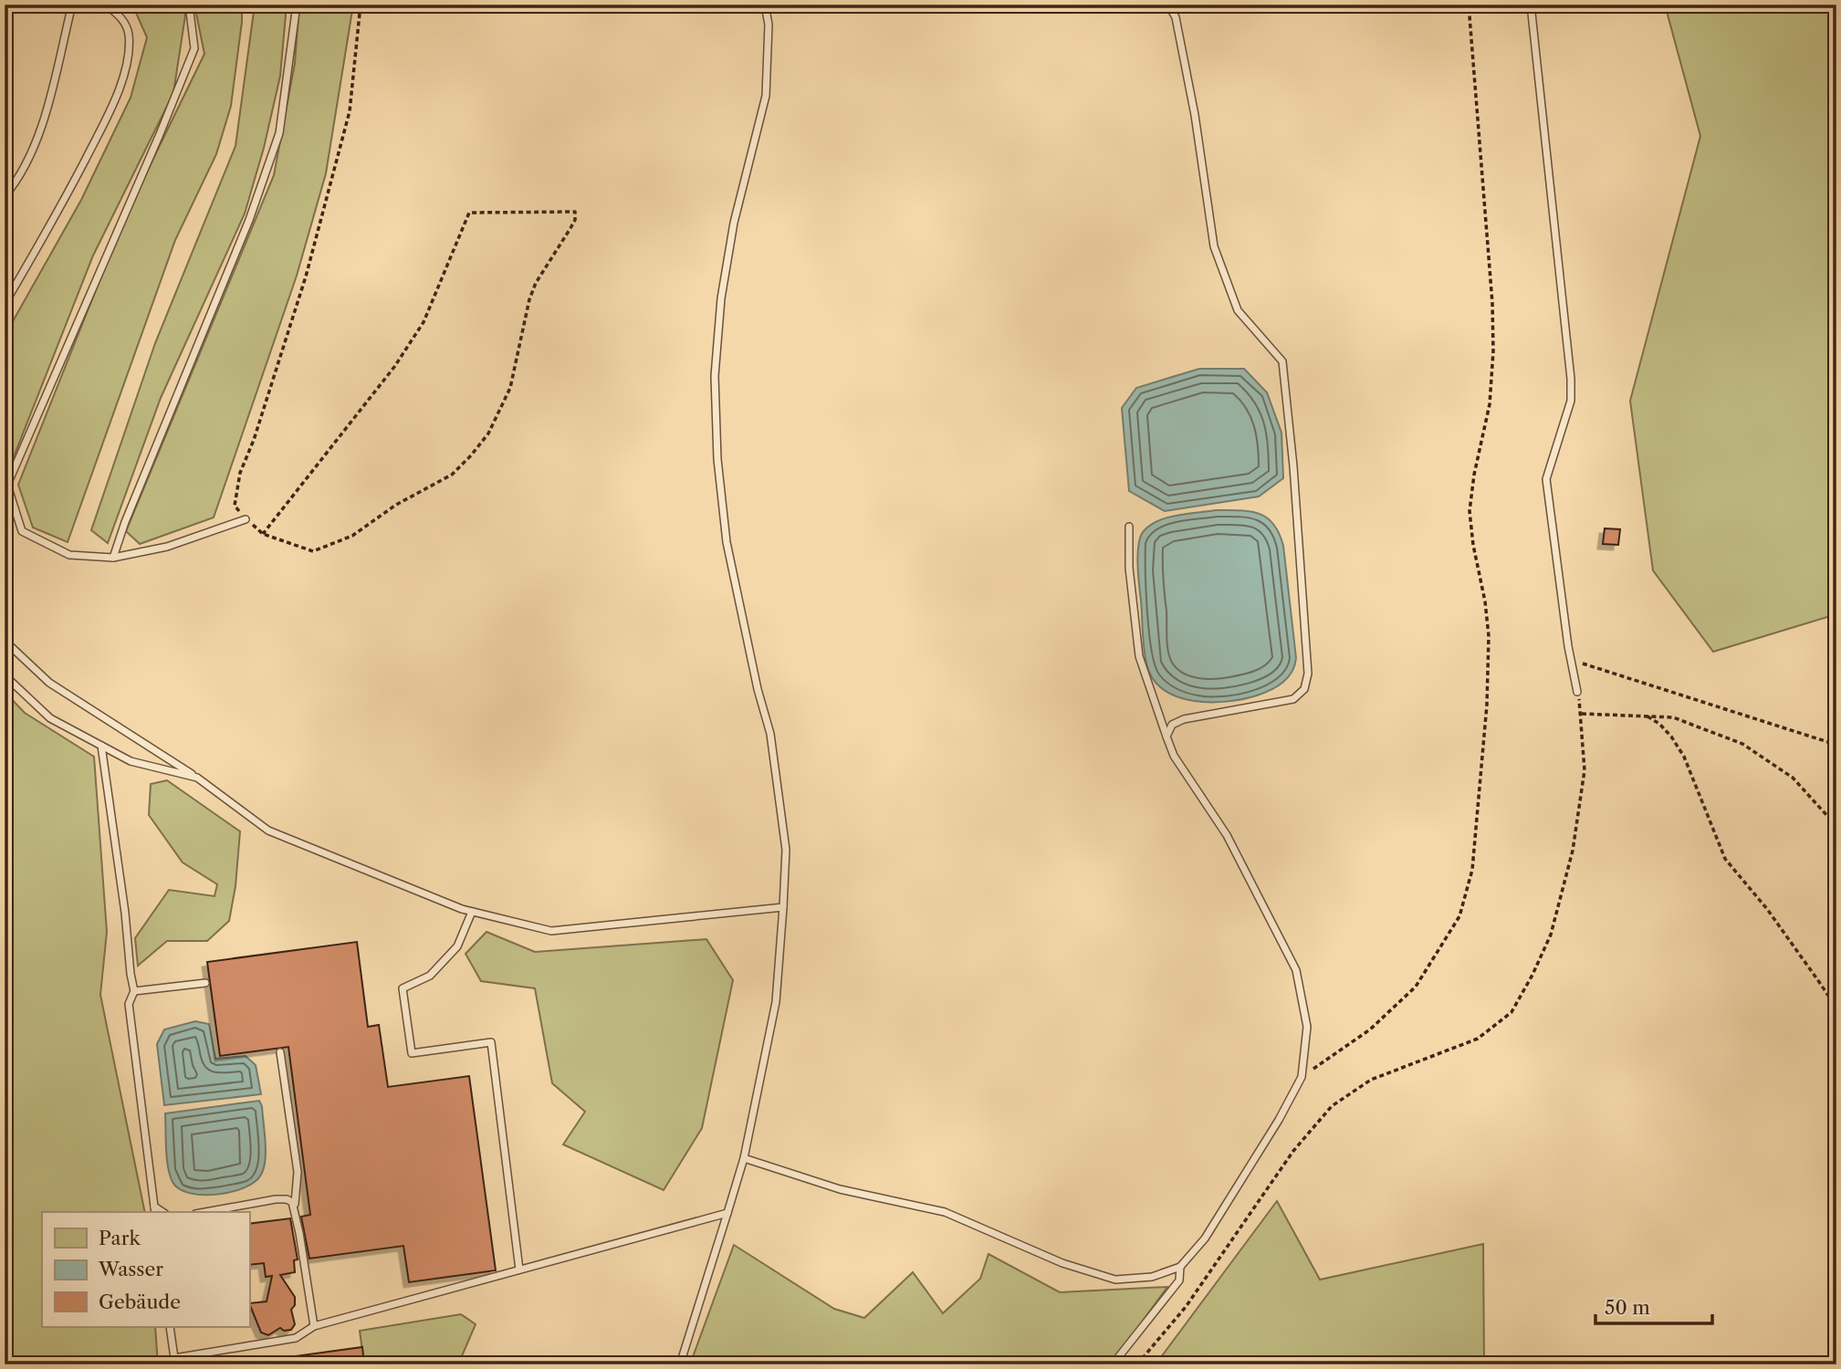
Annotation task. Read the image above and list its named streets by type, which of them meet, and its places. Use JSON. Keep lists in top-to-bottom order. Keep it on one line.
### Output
{"legend":["Park","Wasser","Gebäude"],"scale_bar":"50 m"}
